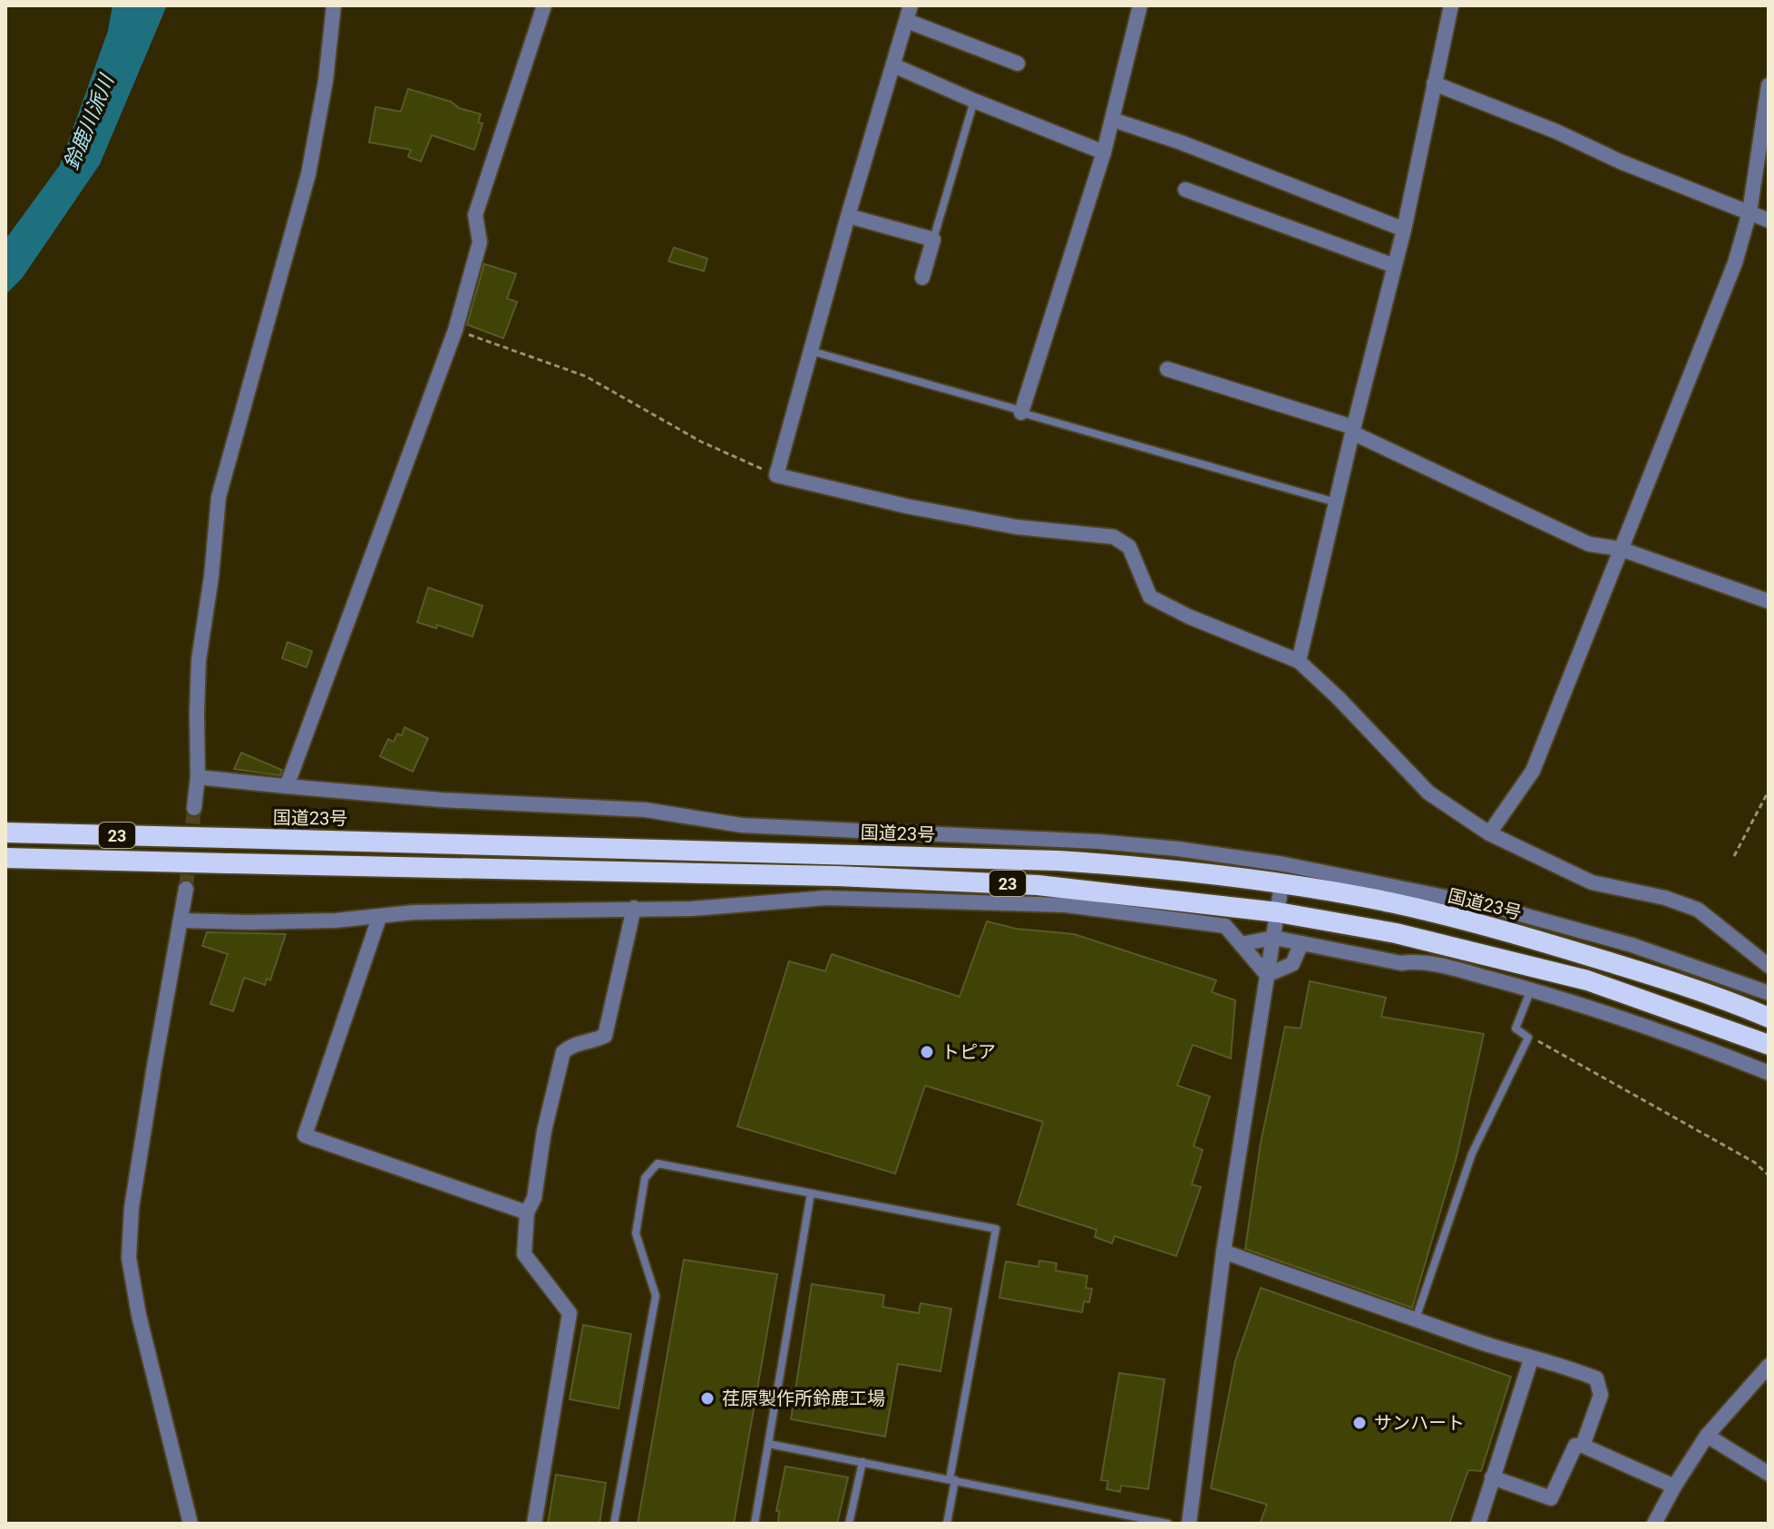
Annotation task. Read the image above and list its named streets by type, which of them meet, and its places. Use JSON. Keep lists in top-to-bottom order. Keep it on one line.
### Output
{"streets":{"highway":["国道23号","23"]},"water":["鈴鹿川派川"],"places":["トピア","荏原製作所鈴鹿工場","サンハート"]}
